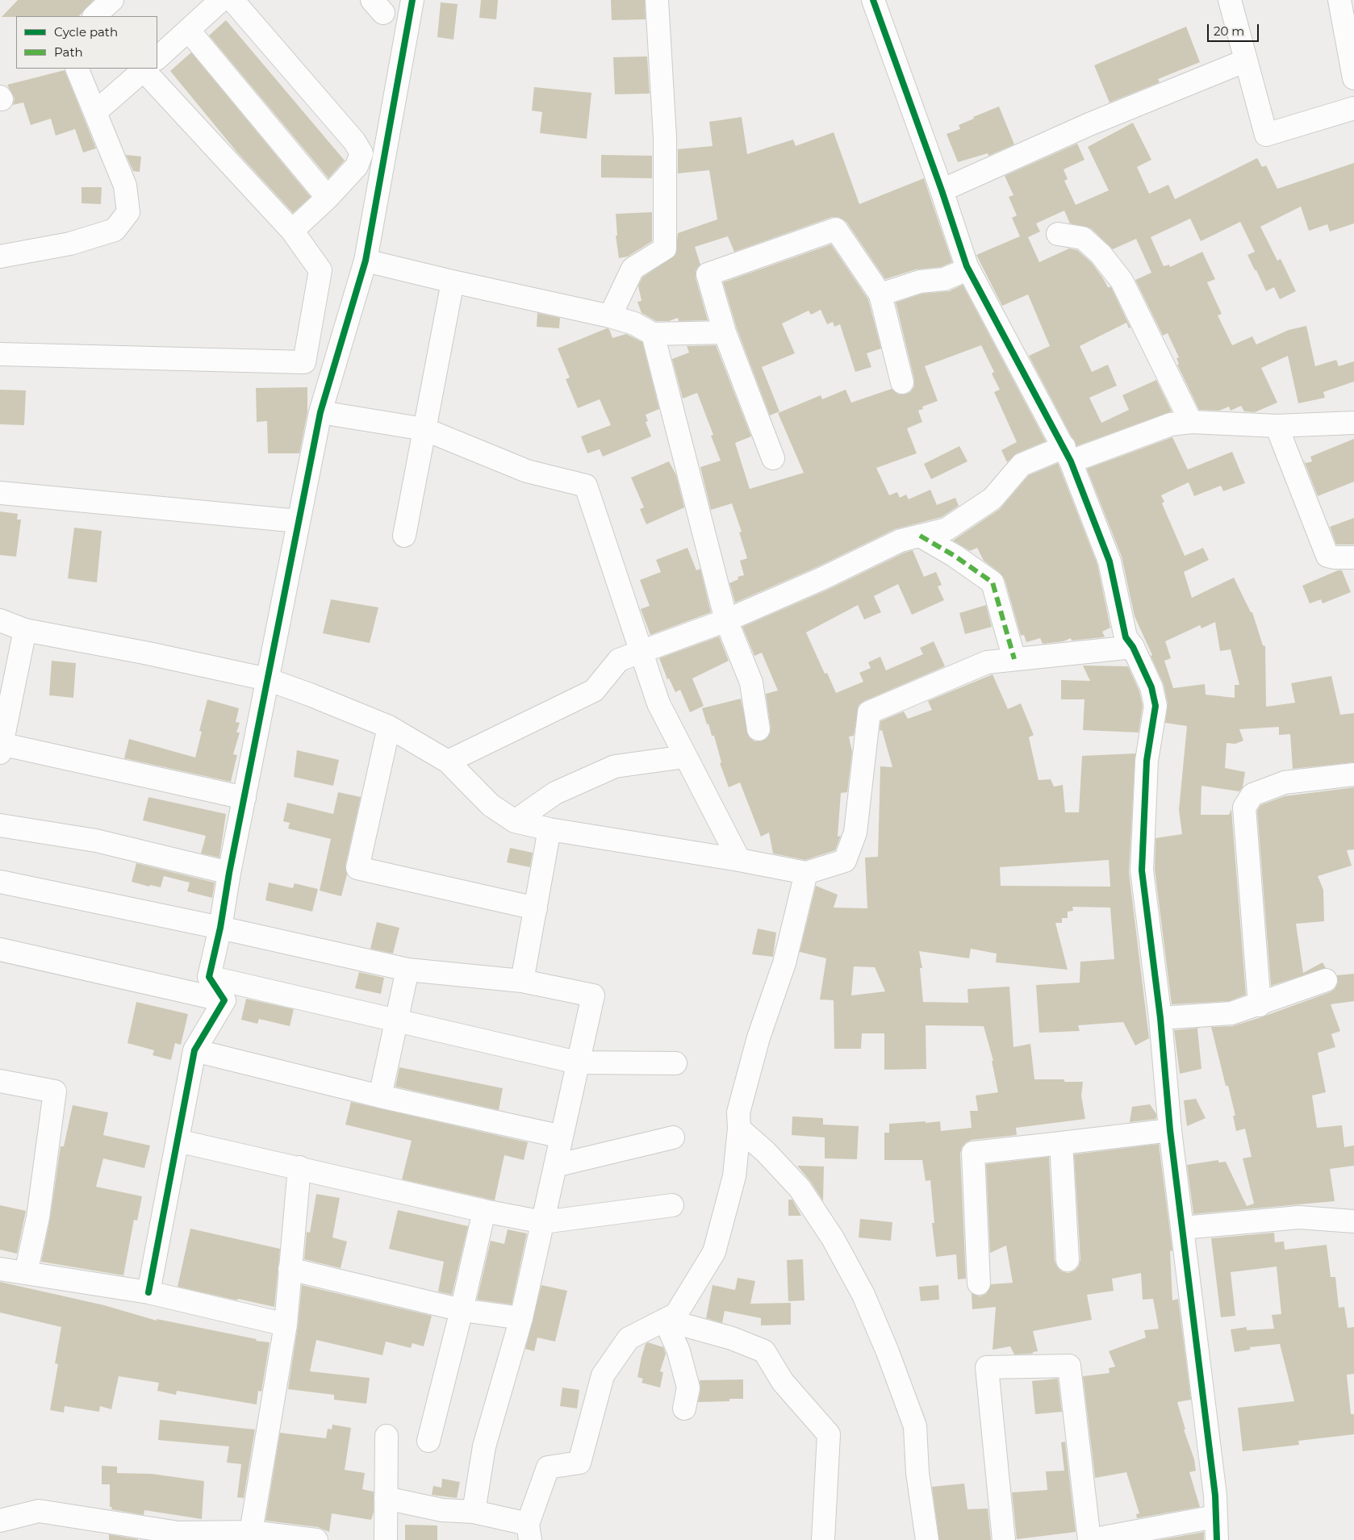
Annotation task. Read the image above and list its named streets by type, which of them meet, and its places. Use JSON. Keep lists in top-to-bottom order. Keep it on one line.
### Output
{"legend":["Cycle path","Path"],"scale_bar":"20 m"}
